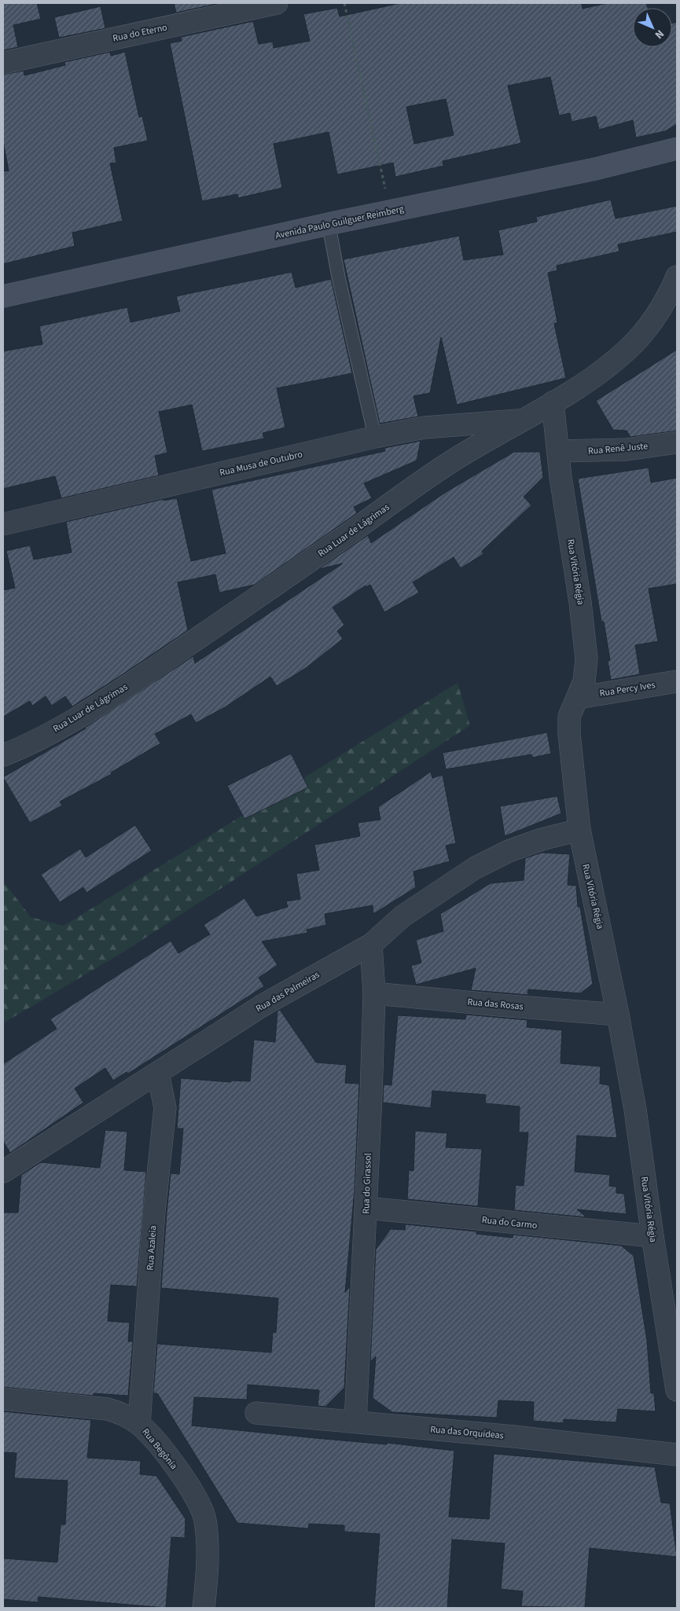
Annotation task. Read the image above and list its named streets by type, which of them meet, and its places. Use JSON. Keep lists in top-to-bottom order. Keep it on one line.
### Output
{"streets":{"main road":["Avenida Paulo Guilguer Reimberg"],"street":["Rua do Eterno","Rua Renê Juste","Rua Musa de Outubro","Rua Luar de Lágrimas","Rua Vitória Régia","Rua Percy Ives","Rua das Palmeiras","Rua das Rosas","Rua do Girassol","Rua do Carmo","Rua Azaleia","Rua das Orquídeas","Rua Begônia"]},"crossings":[["Rua Renê Juste","Rua Vitória Régia"],["Rua Musa de Outubro","Rua Luar de Lágrimas"],["Rua Luar de Lágrimas","Rua Vitória Régia"],["Rua Vitória Régia","Rua Percy Ives"],["Rua Vitória Régia","Rua das Palmeiras"],["Rua Vitória Régia","Rua das Rosas"],["Rua Vitória Régia","Rua do Carmo"],["Rua das Palmeiras","Rua do Girassol"],["Rua das Palmeiras","Rua Azaleia"],["Rua das Rosas","Rua do Girassol"],["Rua do Girassol","Rua do Carmo"],["Rua do Girassol","Rua das Orquídeas"],["Rua Azaleia","Rua Begônia"]],"north":"bottom right"}
